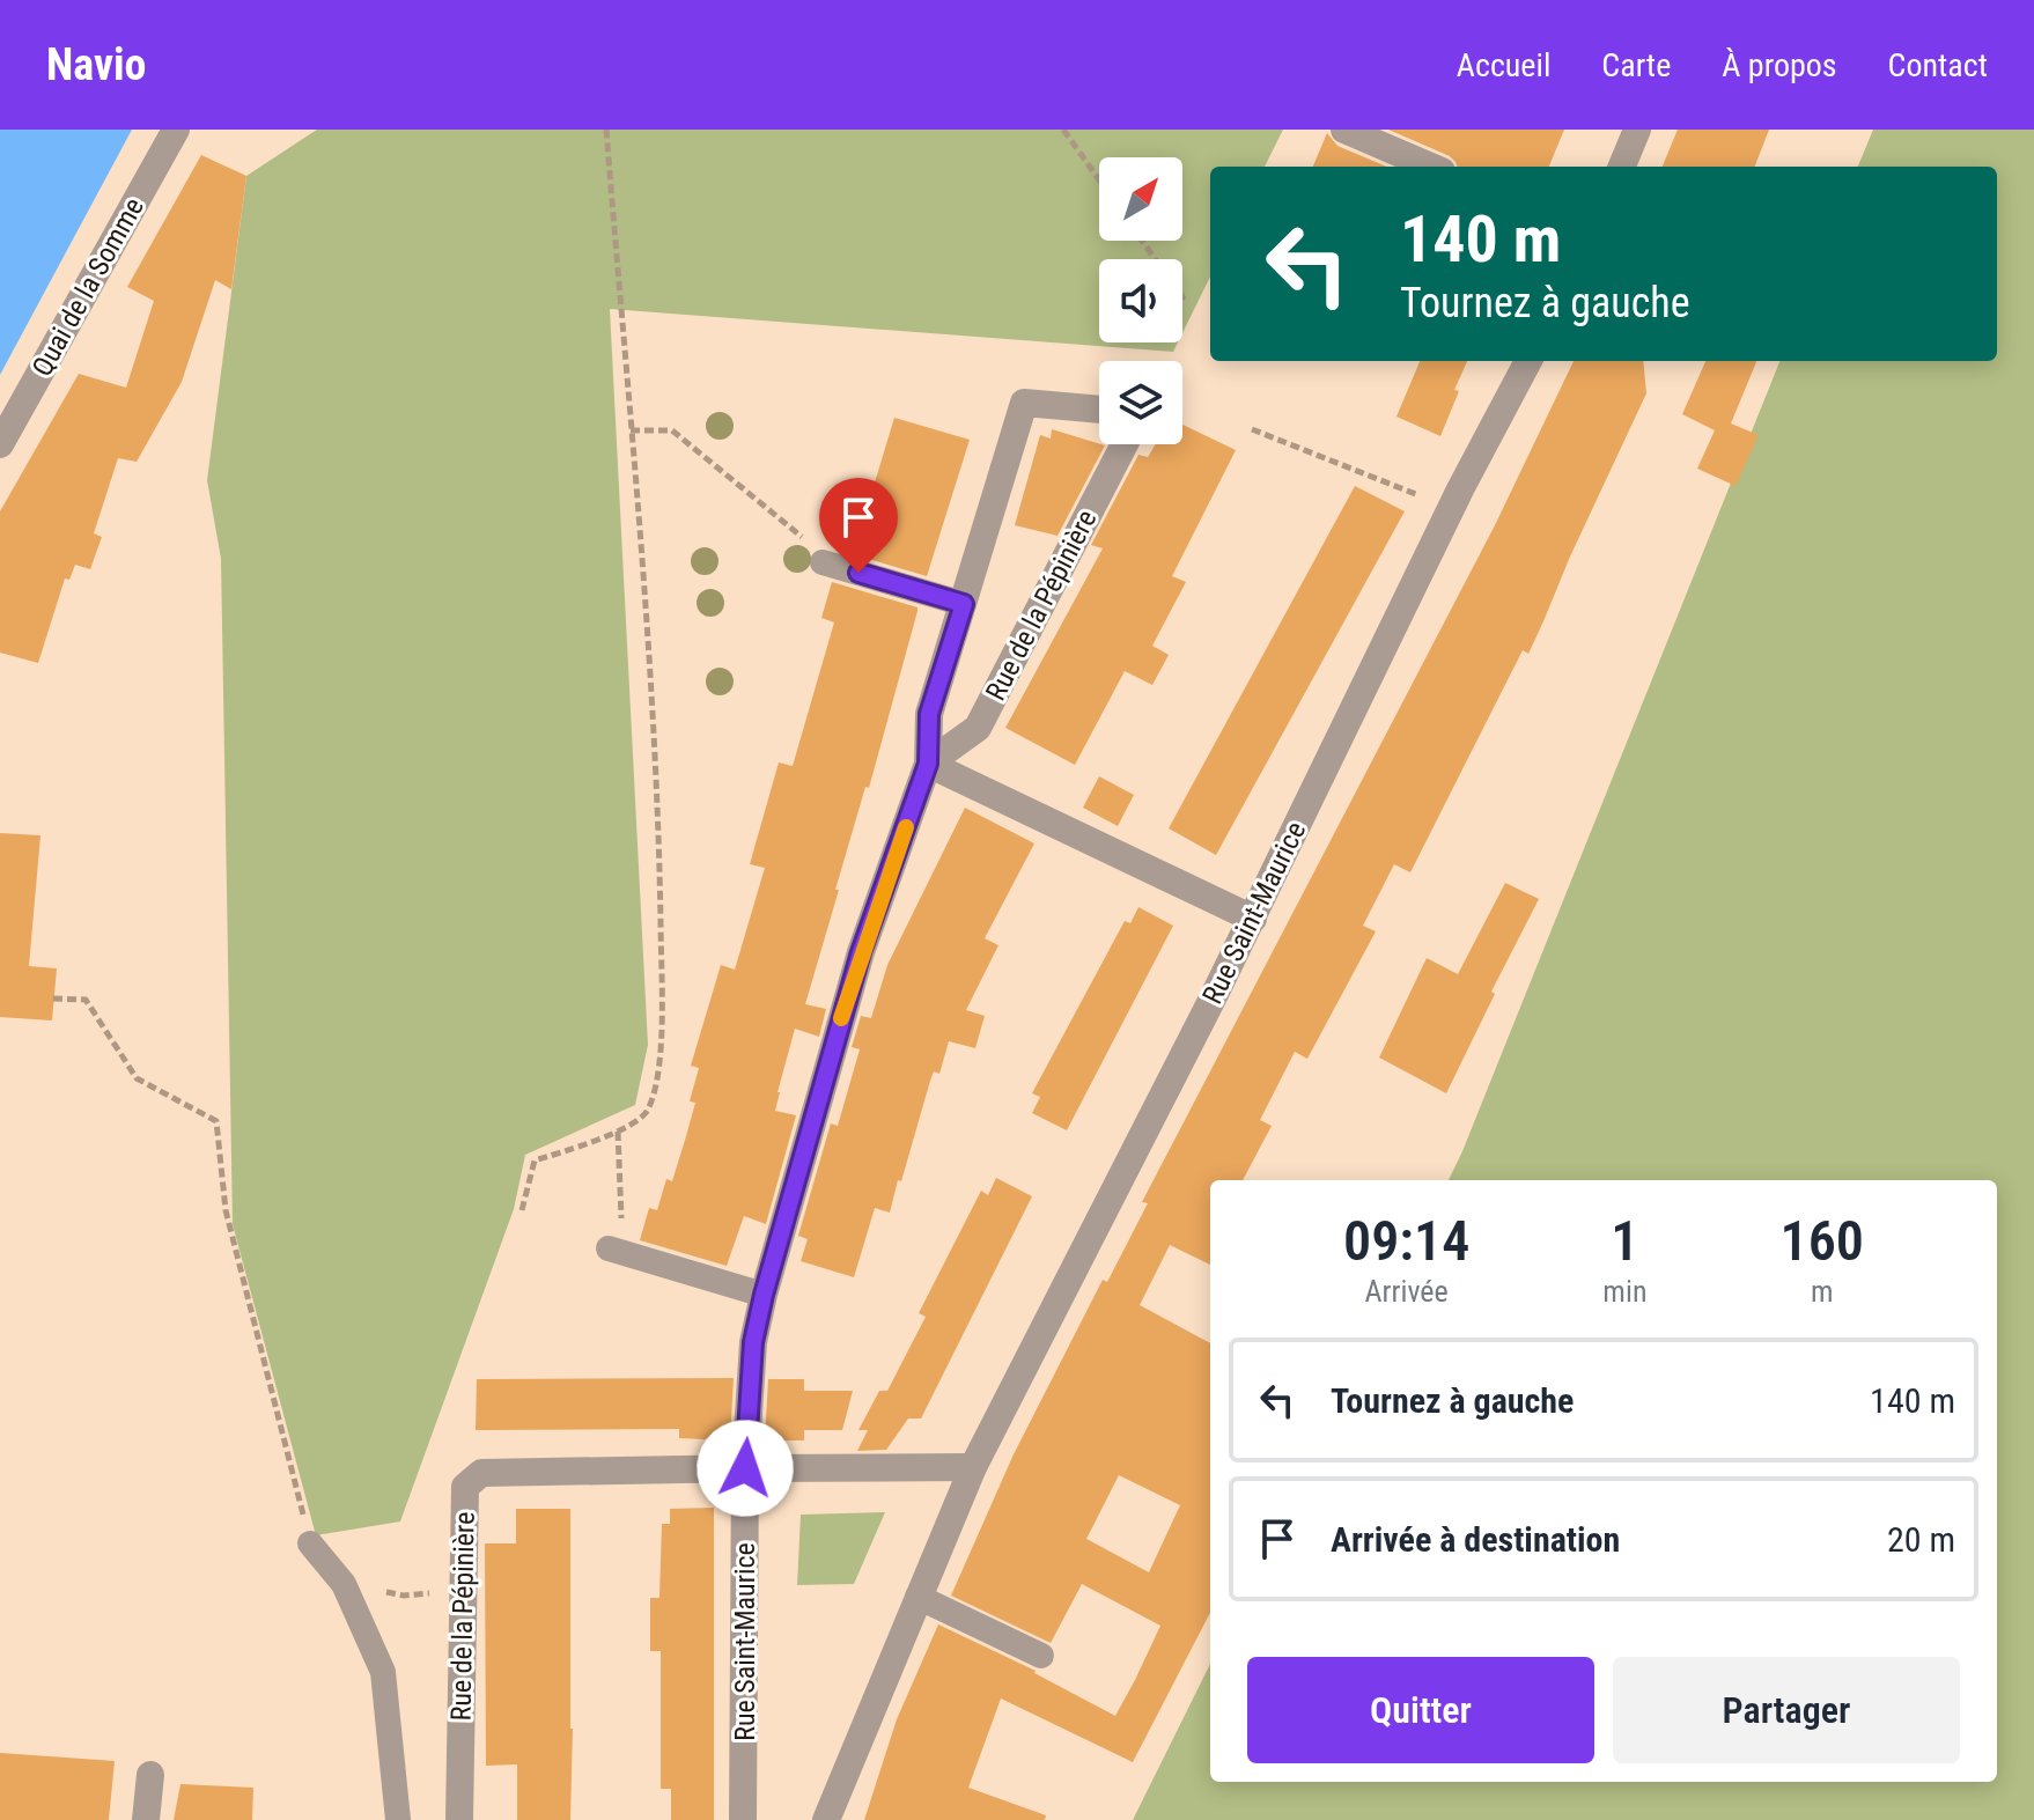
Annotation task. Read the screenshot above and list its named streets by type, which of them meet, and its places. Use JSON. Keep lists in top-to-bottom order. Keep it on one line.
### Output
{"streets":{"street":["Quai de la Somme","Rue de la Pépinière","Rue Saint-Maurice"]},"crossings":[["Rue de la Pépinière","Rue Saint-Maurice"]],"north":"top right","page":{"header":"Navio","nav":["Accueil","Carte","À propos","Contact"],"turn":["140 m","Tournez à gauche"],"eta":["09:14","Arrivée","1","min","160","m"],"list":[{"name":"Tournez à gauche","value":"140 m"},{"name":"Arrivée à destination","value":"20 m"}],"buttons":["Quitter","Partager"]}}
